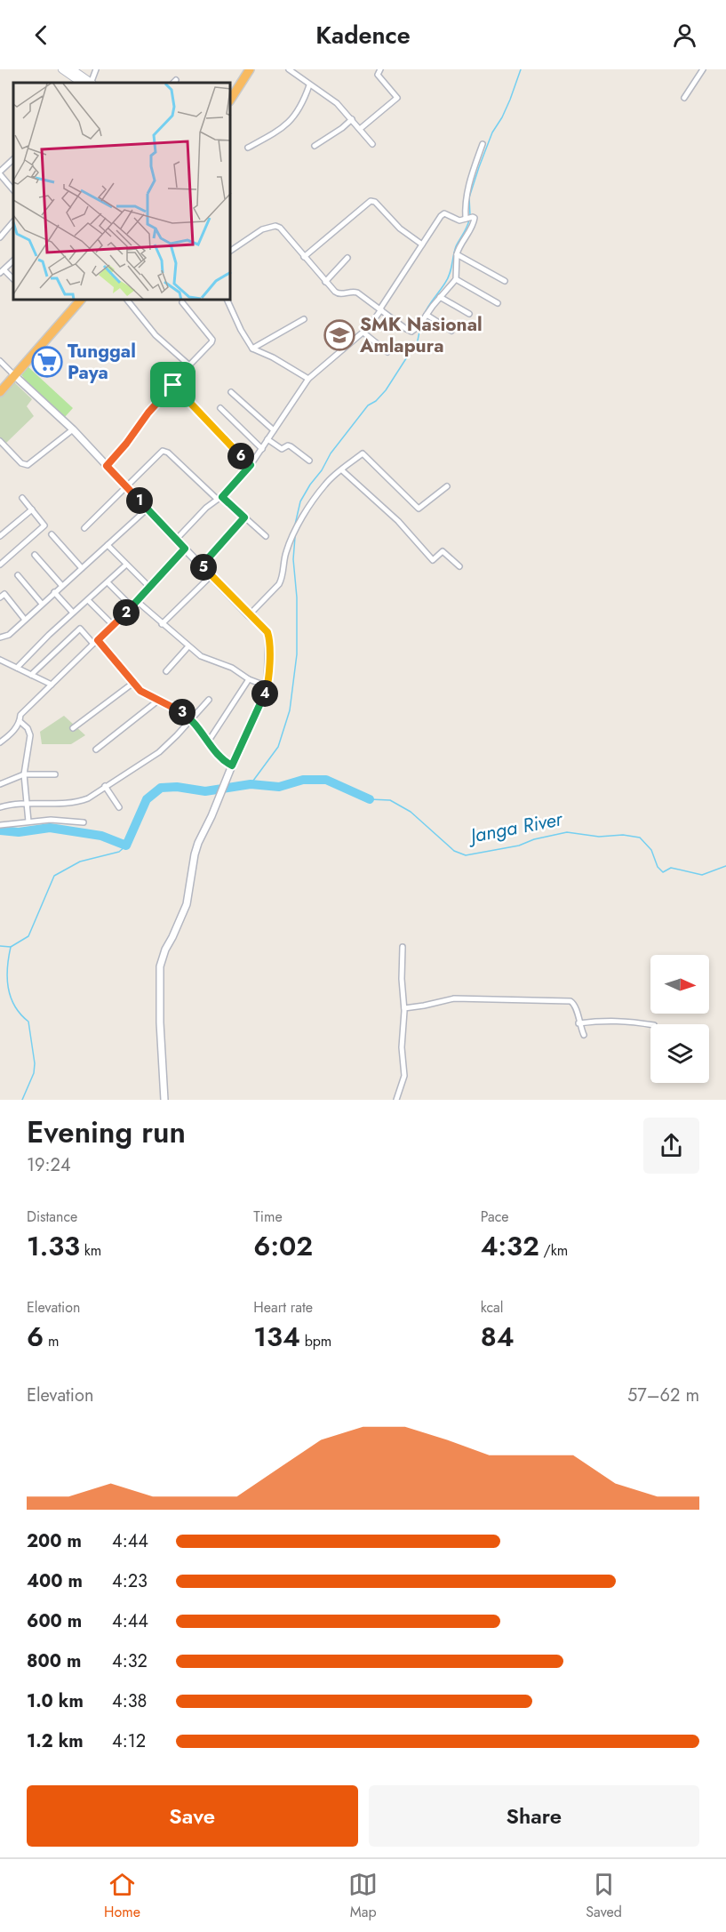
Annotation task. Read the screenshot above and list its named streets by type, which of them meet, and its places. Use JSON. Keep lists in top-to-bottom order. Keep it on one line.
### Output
{"water":["Janga River"],"places":{"school or university":["SMK Nasional Amlapura"],"supermarket":["Tunggal Paya"]},"north":"right","page":{"header":"Kadence","pins":["6","1","5","2","4","3"],"heading":["Evening run","19:24"],"stats":[["Distance","1.33 km"],["Time","6:02"],["Pace","4:32 /km"],["Elevation","6 m"],["Heart rate","134 bpm"],["kcal","84"]],"chart":["Elevation","57–62 m"],"list":[{"name":"200 m","note":"4:44"},{"name":"400 m","note":"4:23"},{"name":"600 m","note":"4:44"},{"name":"800 m","note":"4:32"},{"name":"1.0 km","note":"4:38"},{"name":"1.2 km","note":"4:12"}],"buttons":["Save","Share"],"tabs":["Home","Map","Saved"]}}
